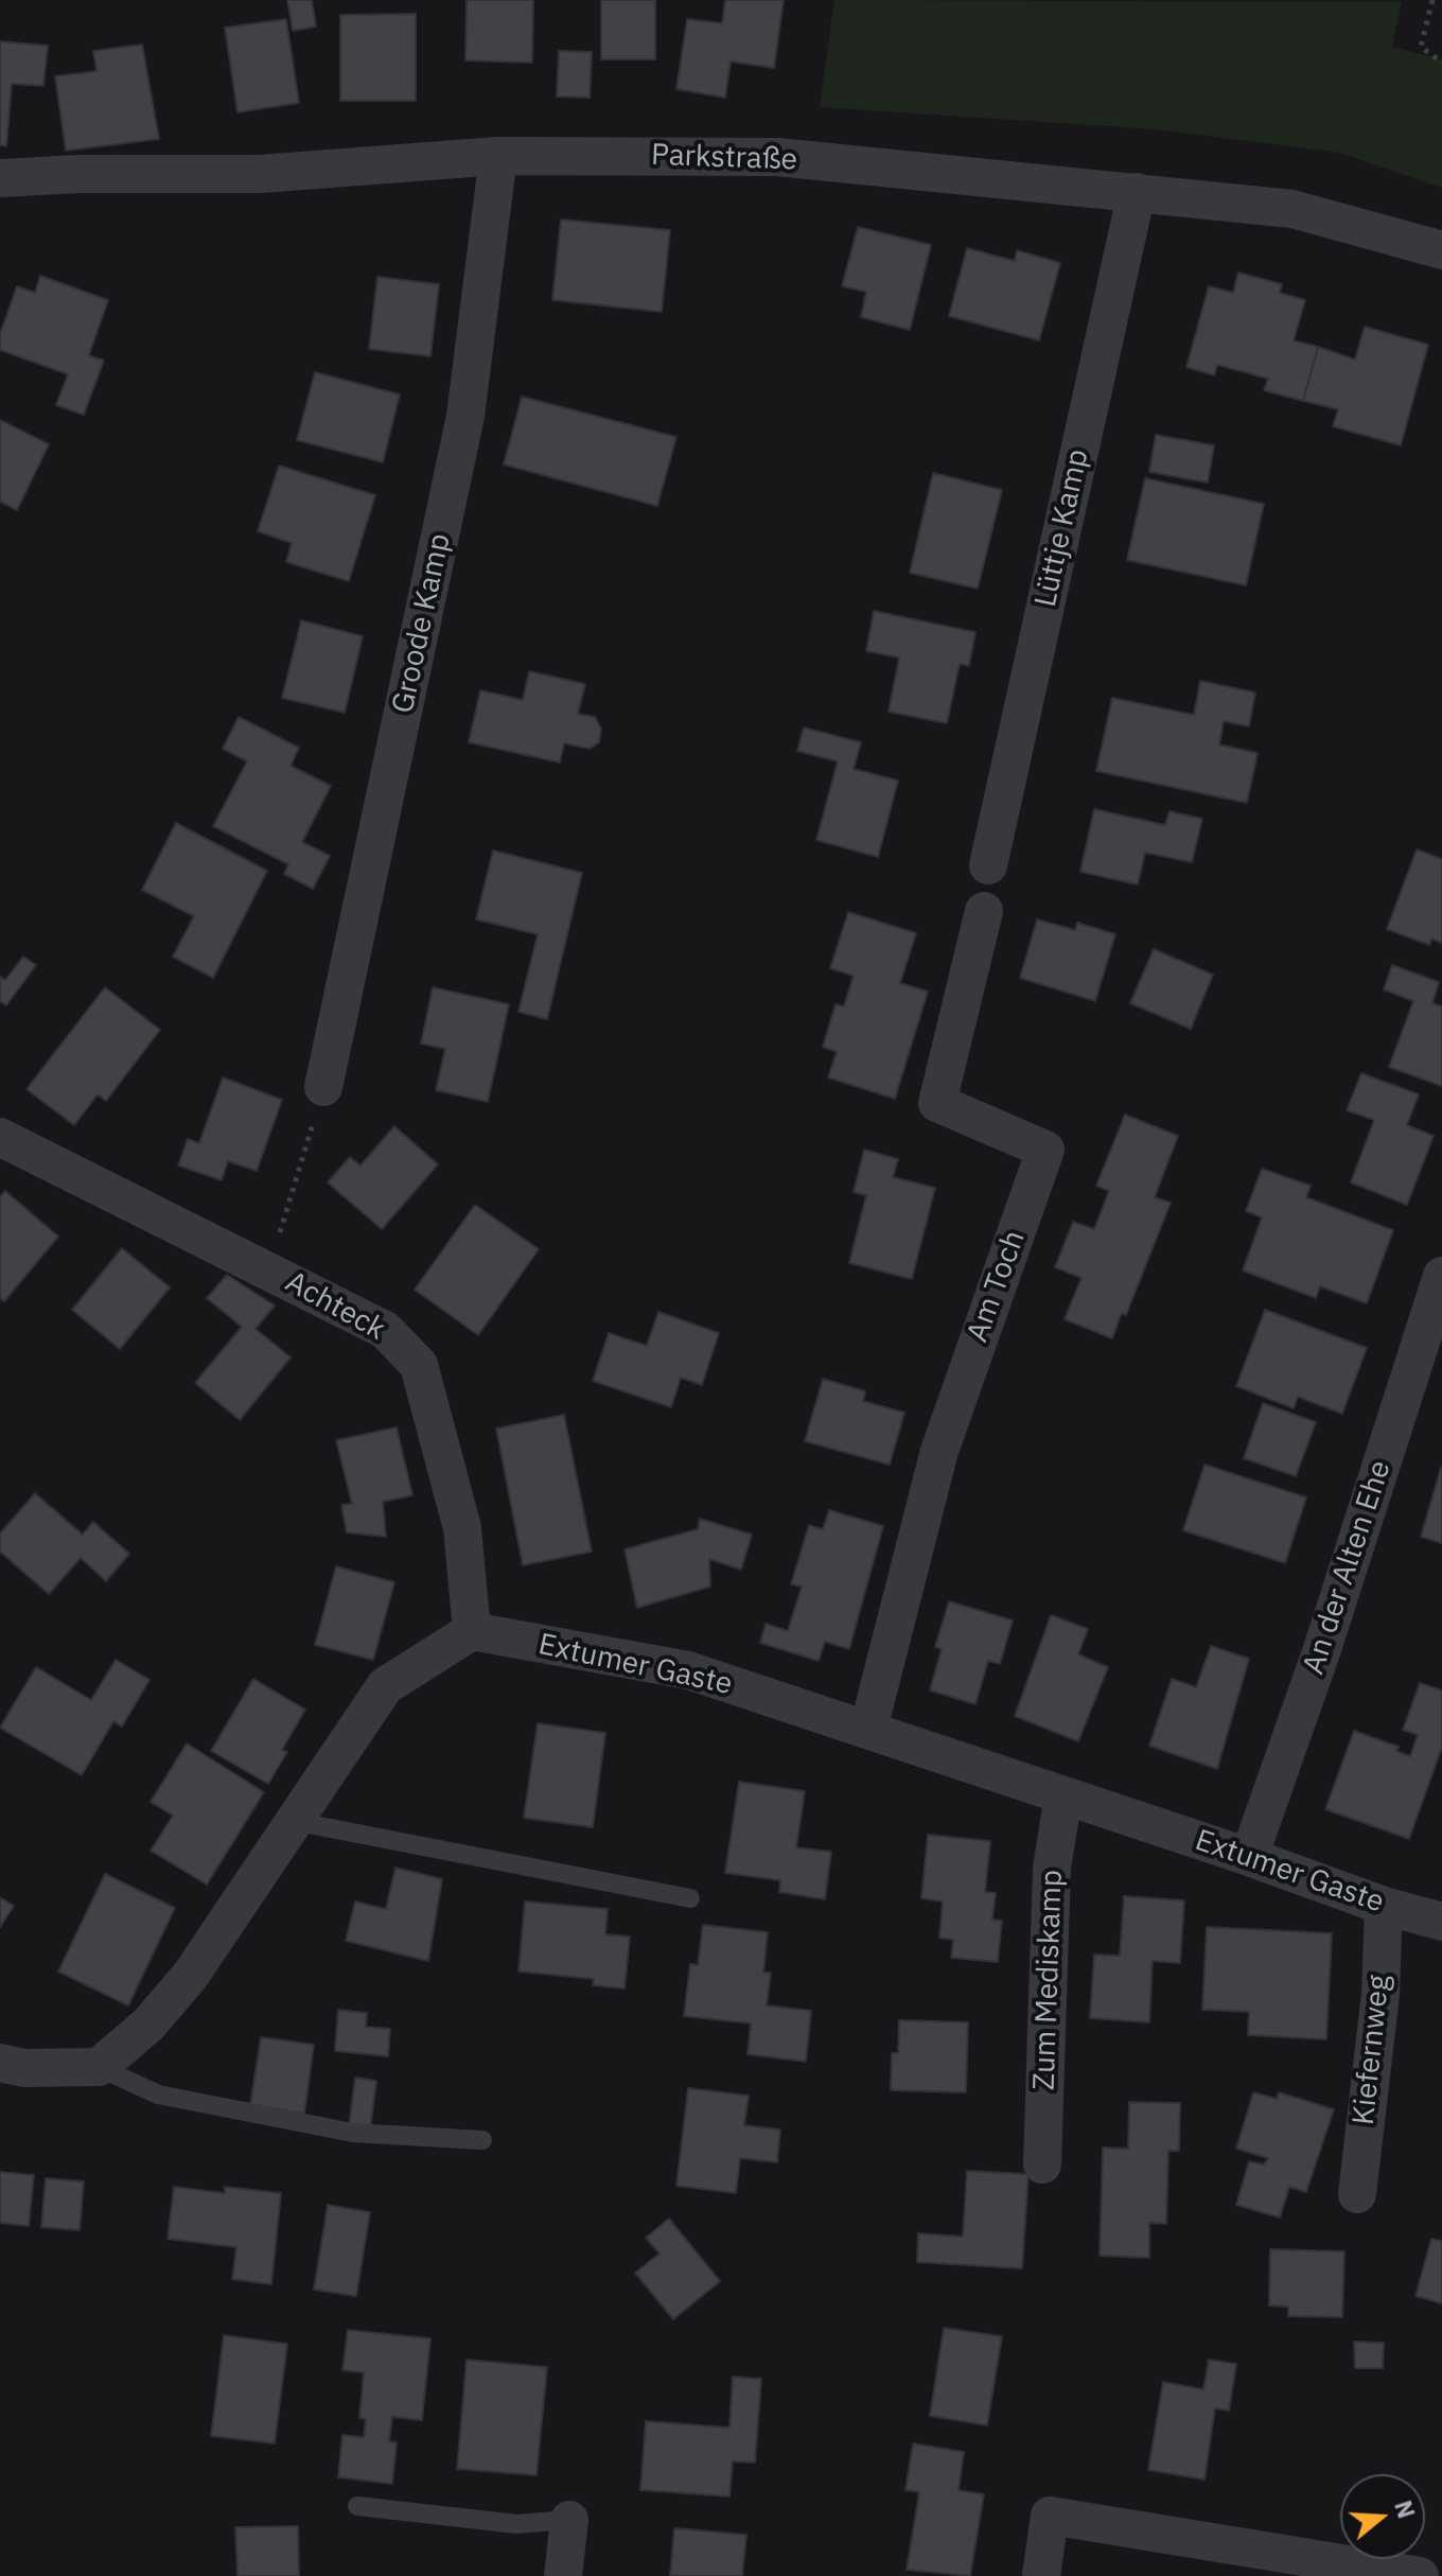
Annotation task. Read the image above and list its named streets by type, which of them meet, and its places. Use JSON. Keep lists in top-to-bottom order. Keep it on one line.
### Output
{"streets":{"street":["Parkstraße","Lüttje Kamp","Groode Kamp","Am Toch","Achteck","An der Alten Ehe","Extumer Gaste","Zum Mediskamp","Kiefernweg"]},"crossings":[["Parkstraße","Lüttje Kamp"],["Parkstraße","Groode Kamp"],["Am Toch","Extumer Gaste"],["Achteck","Extumer Gaste"],["An der Alten Ehe","Extumer Gaste"],["Extumer Gaste","Zum Mediskamp"],["Extumer Gaste","Kiefernweg"]],"north":"right"}
